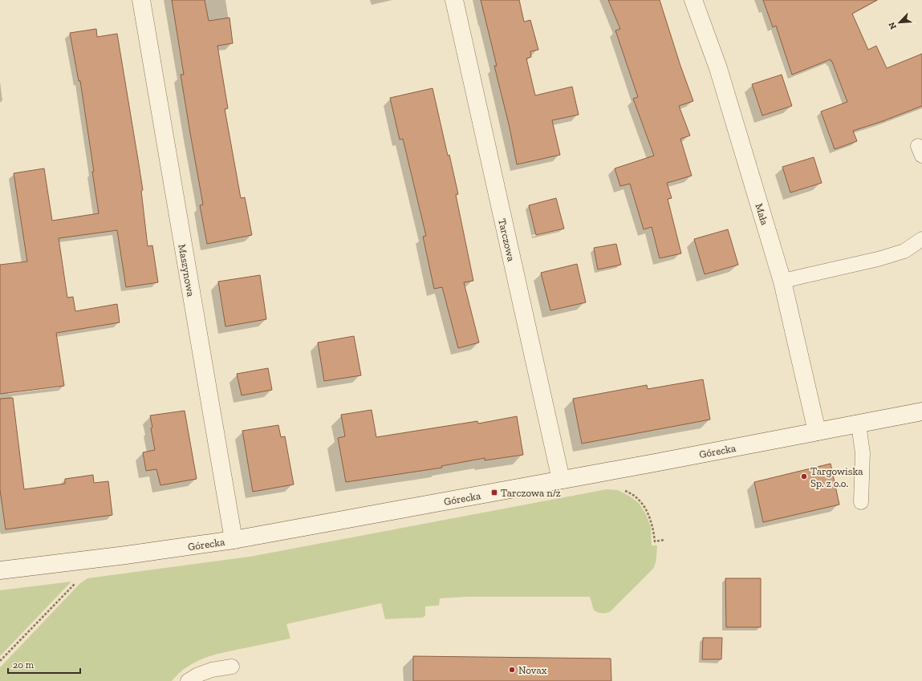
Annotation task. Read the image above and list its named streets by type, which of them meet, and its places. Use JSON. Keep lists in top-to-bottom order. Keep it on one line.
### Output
{"streets":{"street":["Mała","Tarczowa","Maszynowa","Górecka"]},"crossings":[["Mała","Górecka"],["Tarczowa","Górecka"],["Maszynowa","Górecka"]],"places":{"other":["Targowiska Sp. z o.o.","Novax"],"transit":["Tarczowa n/ż"]},"scale_bar":"20 m","north":"bottom left"}
